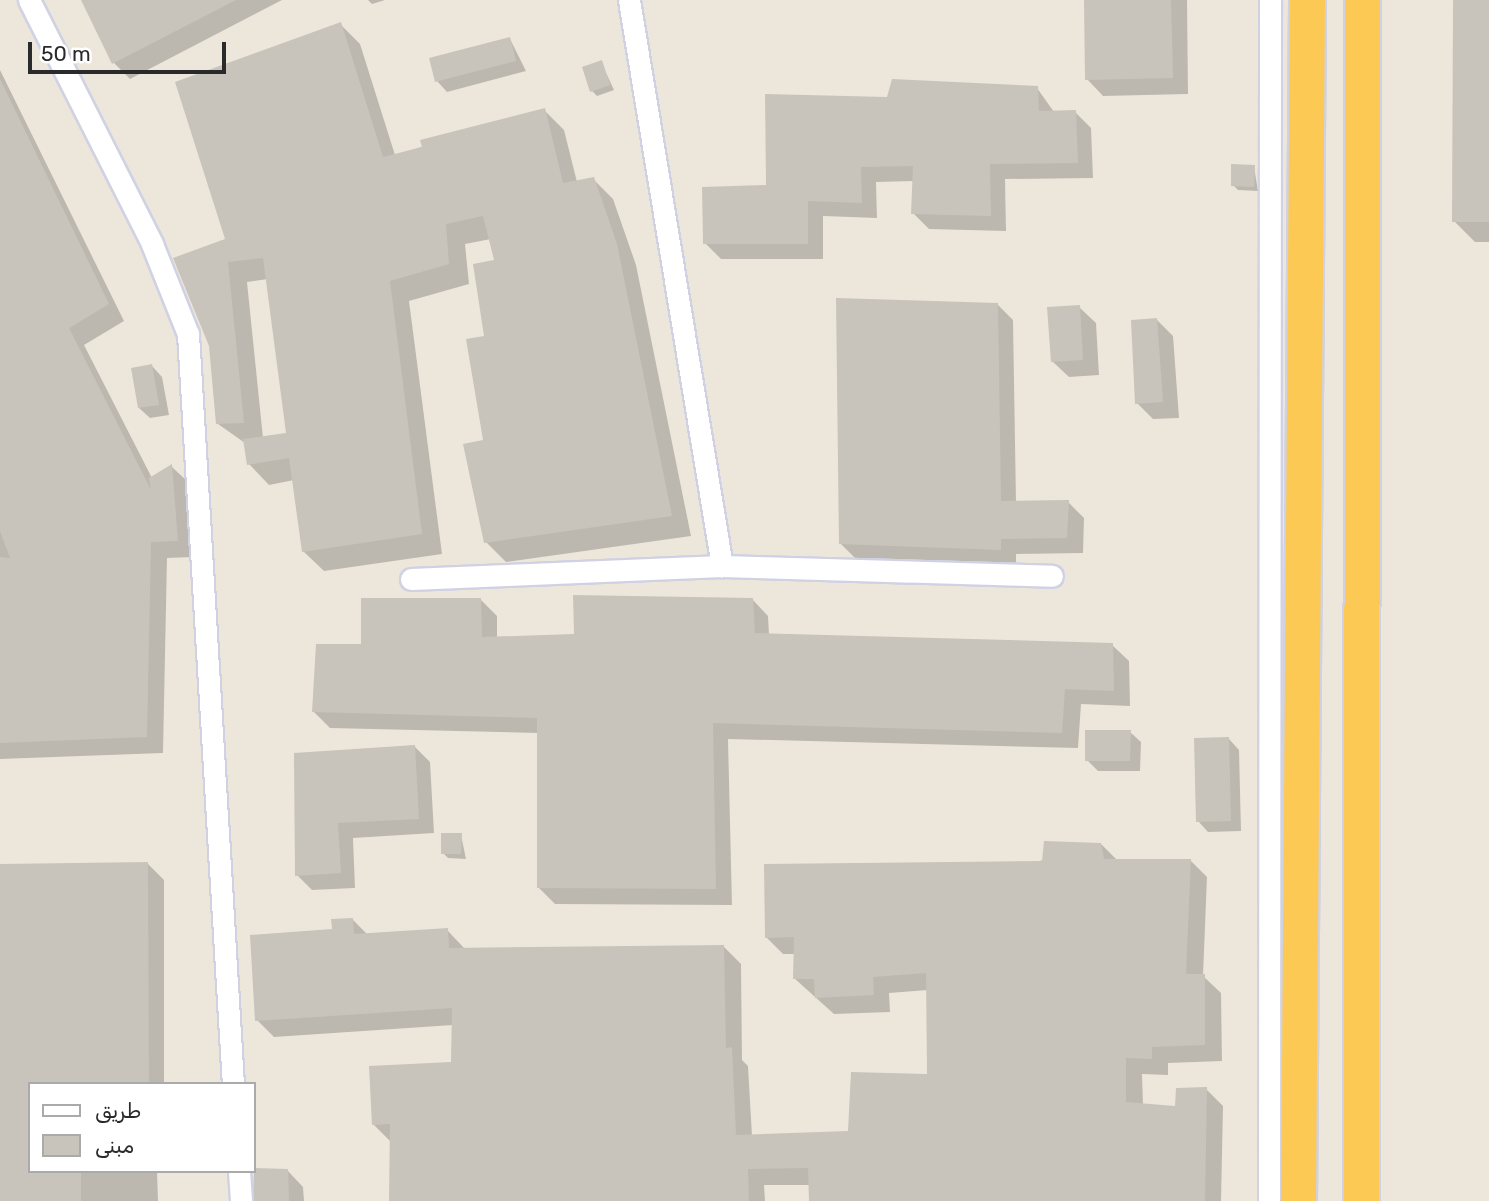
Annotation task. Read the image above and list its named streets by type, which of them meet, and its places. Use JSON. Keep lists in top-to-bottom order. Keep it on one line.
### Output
{"legend":["طريق","مبنى"],"scale_bar":"50 m"}
